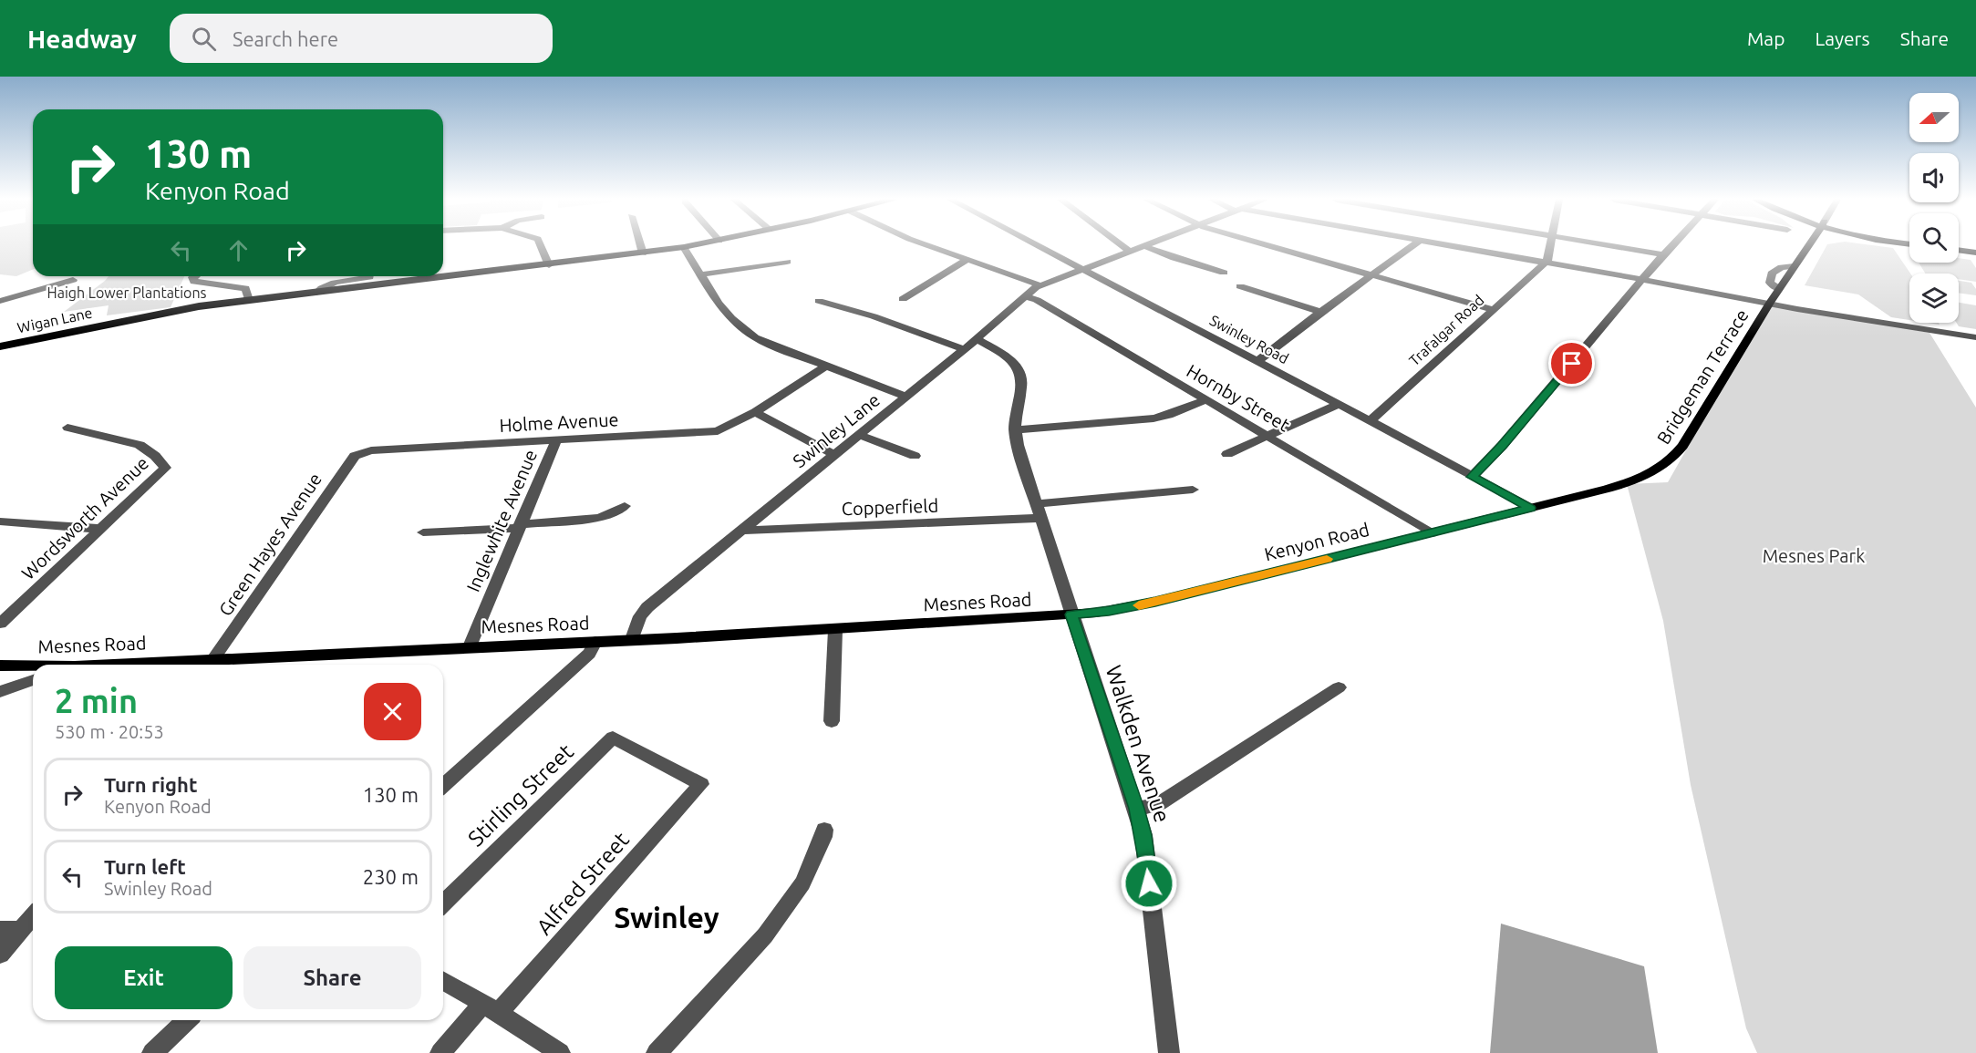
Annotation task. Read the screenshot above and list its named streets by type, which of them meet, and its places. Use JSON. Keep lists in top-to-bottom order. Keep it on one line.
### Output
{"streets":{"highway":["Wigan Lane"],"main road":["Bridgeman Terrace","Kenyon Road","Mesnes Road"],"street":["Trafalgar Road","Swinley Road","Hornby Street","Holme Avenue","Swinley Lane","Copperfield","Wordsworth Avenue","Inglewhite Avenue","Green Hayes Avenue","Walkden Avenue","Stirling Street","Alfred Street"]},"crossings":[["Trafalgar Road","Swinley Road"],["Swinley Road","Swinley Lane"],["Swinley Road","Kenyon Road"],["Bridgeman Terrace","Kenyon Road"],["Hornby Street","Swinley Lane"],["Hornby Street","Kenyon Road"],["Holme Avenue","Inglewhite Avenue"],["Holme Avenue","Green Hayes Avenue"],["Swinley Lane","Copperfield"],["Swinley Lane","Mesnes Road"],["Copperfield","Walkden Avenue"],["Inglewhite Avenue","Mesnes Road"],["Kenyon Road","Mesnes Road"],["Kenyon Road","Walkden Avenue"],["Green Hayes Avenue","Mesnes Road"],["Mesnes Road","Walkden Avenue"],["Stirling Street","Alfred Street"]],"districts":["Swinley"],"parks":["Haigh Lower Plantations","Mesnes Park"],"north":"left","page":{"header":"Headway","search":"Search here","nav":["Map","Layers","Share"],"turn":["130 m","Kenyon Road"],"heading":["2 min","530 m · 20:53"],"list":[{"name":"Turn right","note":"Kenyon Road","value":"130 m"},{"name":"Turn left","note":"Swinley Road","value":"230 m"}],"buttons":["Exit","Share"]}}
